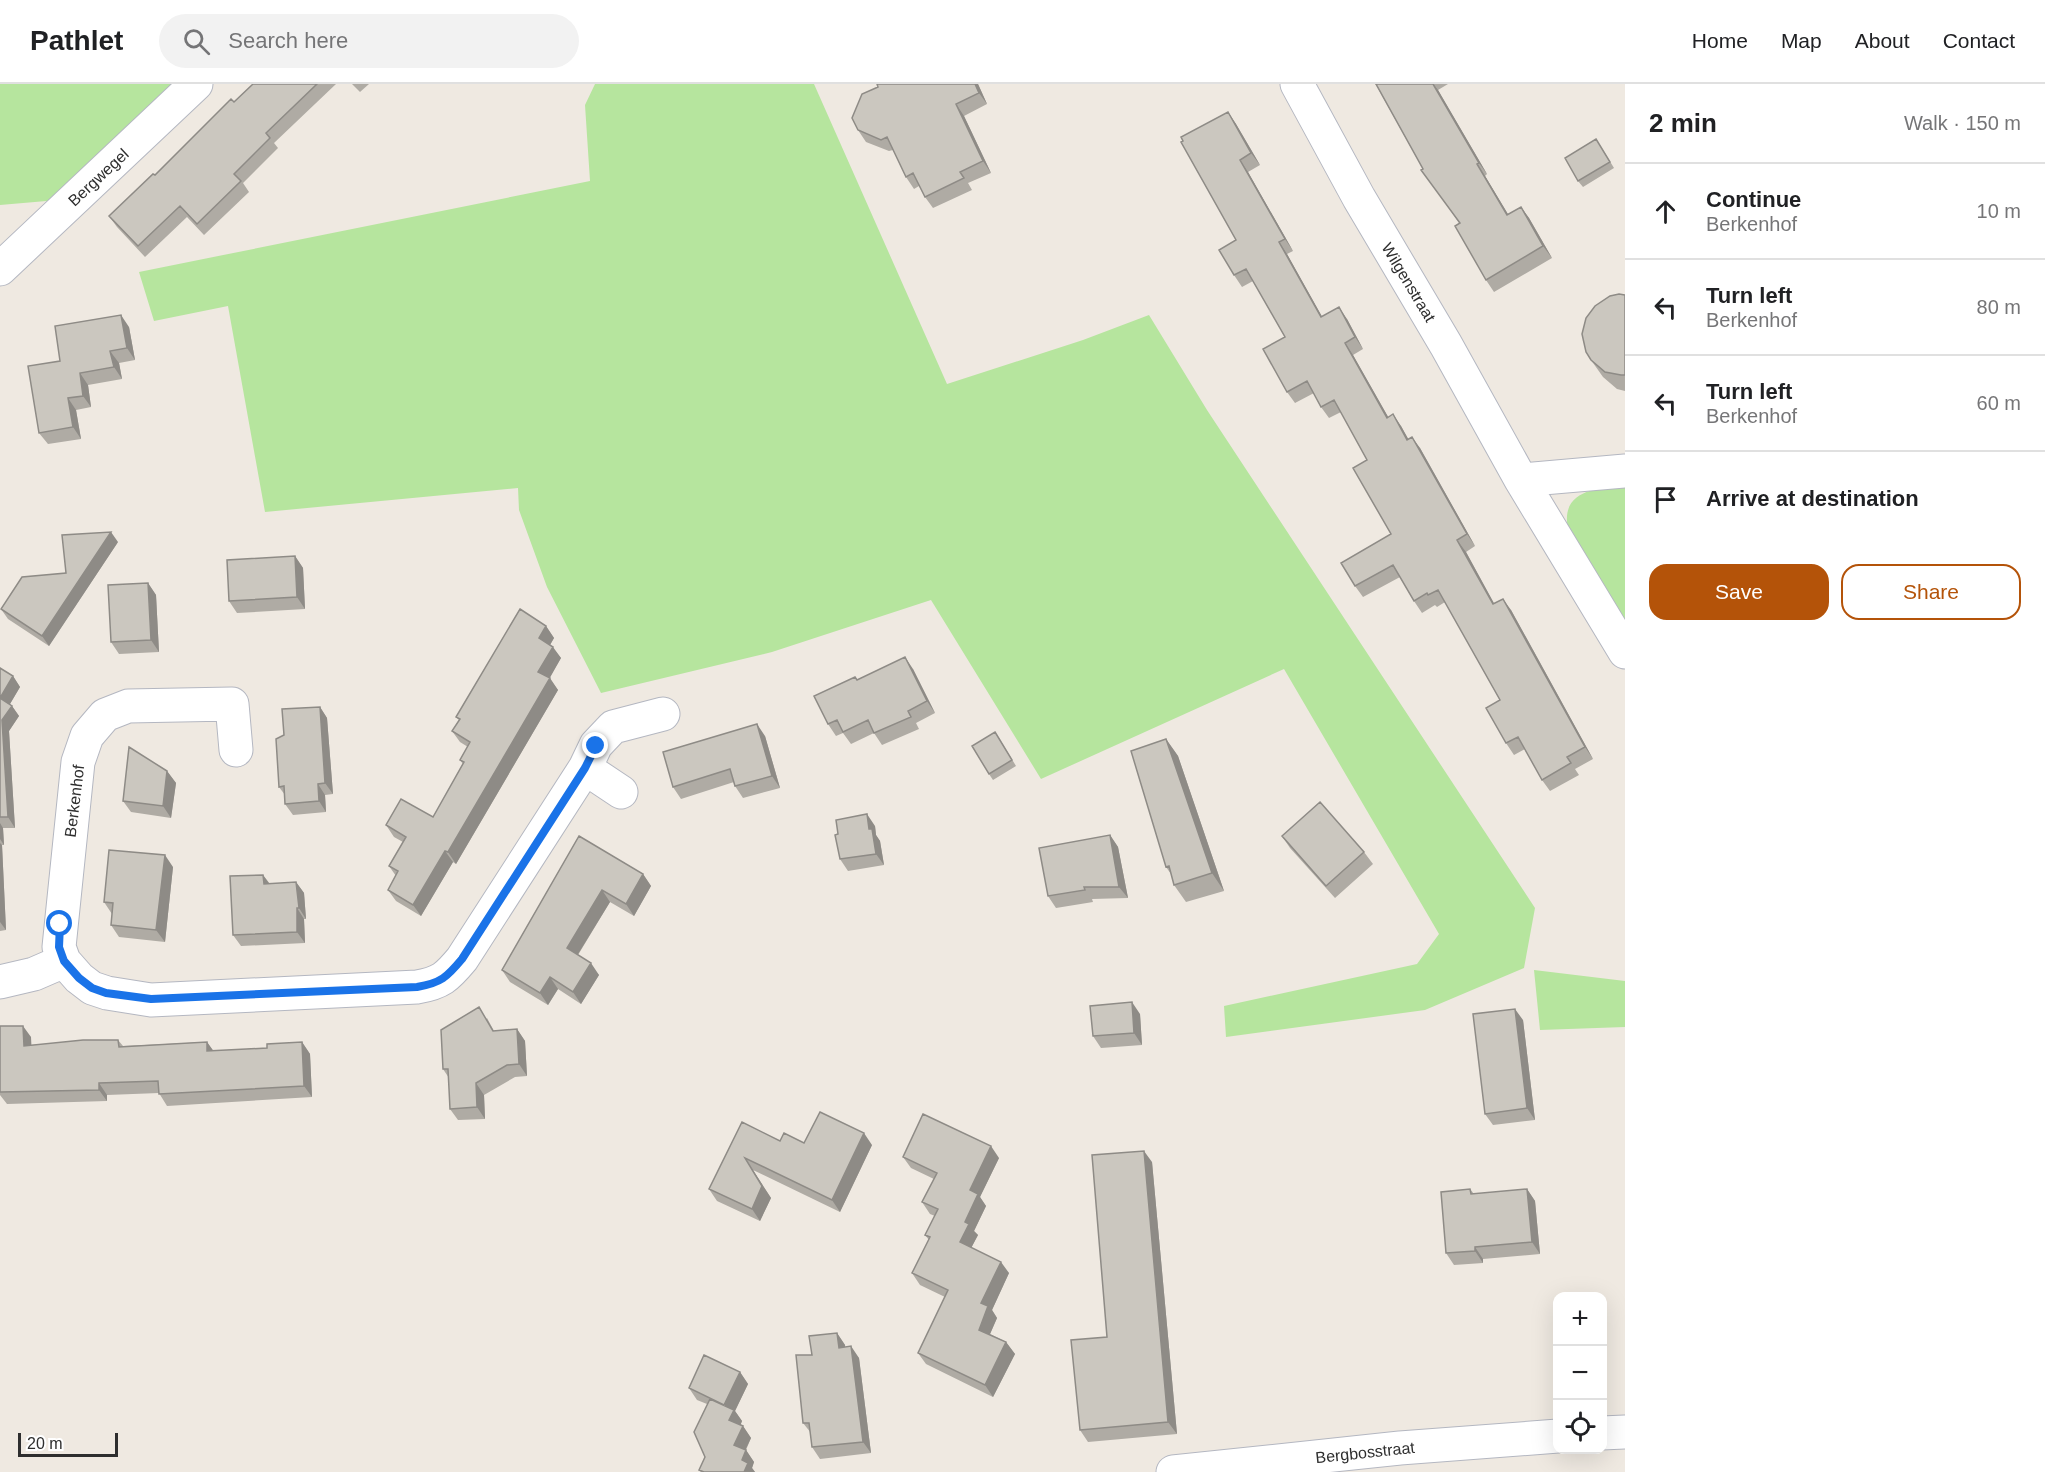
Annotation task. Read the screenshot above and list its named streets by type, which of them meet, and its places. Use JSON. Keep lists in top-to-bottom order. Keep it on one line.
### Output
{"streets":{"street":["Bergwegel","Wilgenstraat","Berkenhof","Bergbosstraat"]},"scale_bar":"20 m","page":{"header":"Pathlet","search":"Search here","nav":["Home","Map","About","Contact"],"heading":["2 min","Walk · 150 m"],"list":[["Continue","Berkenhof","10 m"],["Turn left","Berkenhof","80 m"],["Turn left","Berkenhof","60 m"],"Arrive at destination"],"buttons":["Save","Share"],"map_buttons":["+","−"],"scale":"20 m"}}
